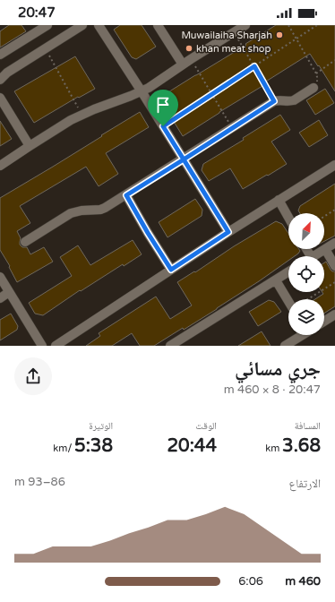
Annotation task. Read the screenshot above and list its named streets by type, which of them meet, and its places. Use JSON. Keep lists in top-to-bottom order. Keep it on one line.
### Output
{"places":["Muwailaiha Sharjah","khan meat shop"],"north":"top right","page":{"status":"20:47","heading":["جري مسائي","20:47 · 8 × 460 m"],"stats":[["المسافة","3.68 km"],["الوقت","20:44"],["الوتيرة","5:38 /km"]],"chart":["الارتفاع","86–93 m"],"list":[{"name":"460 m","note":"6:06"}]}}
